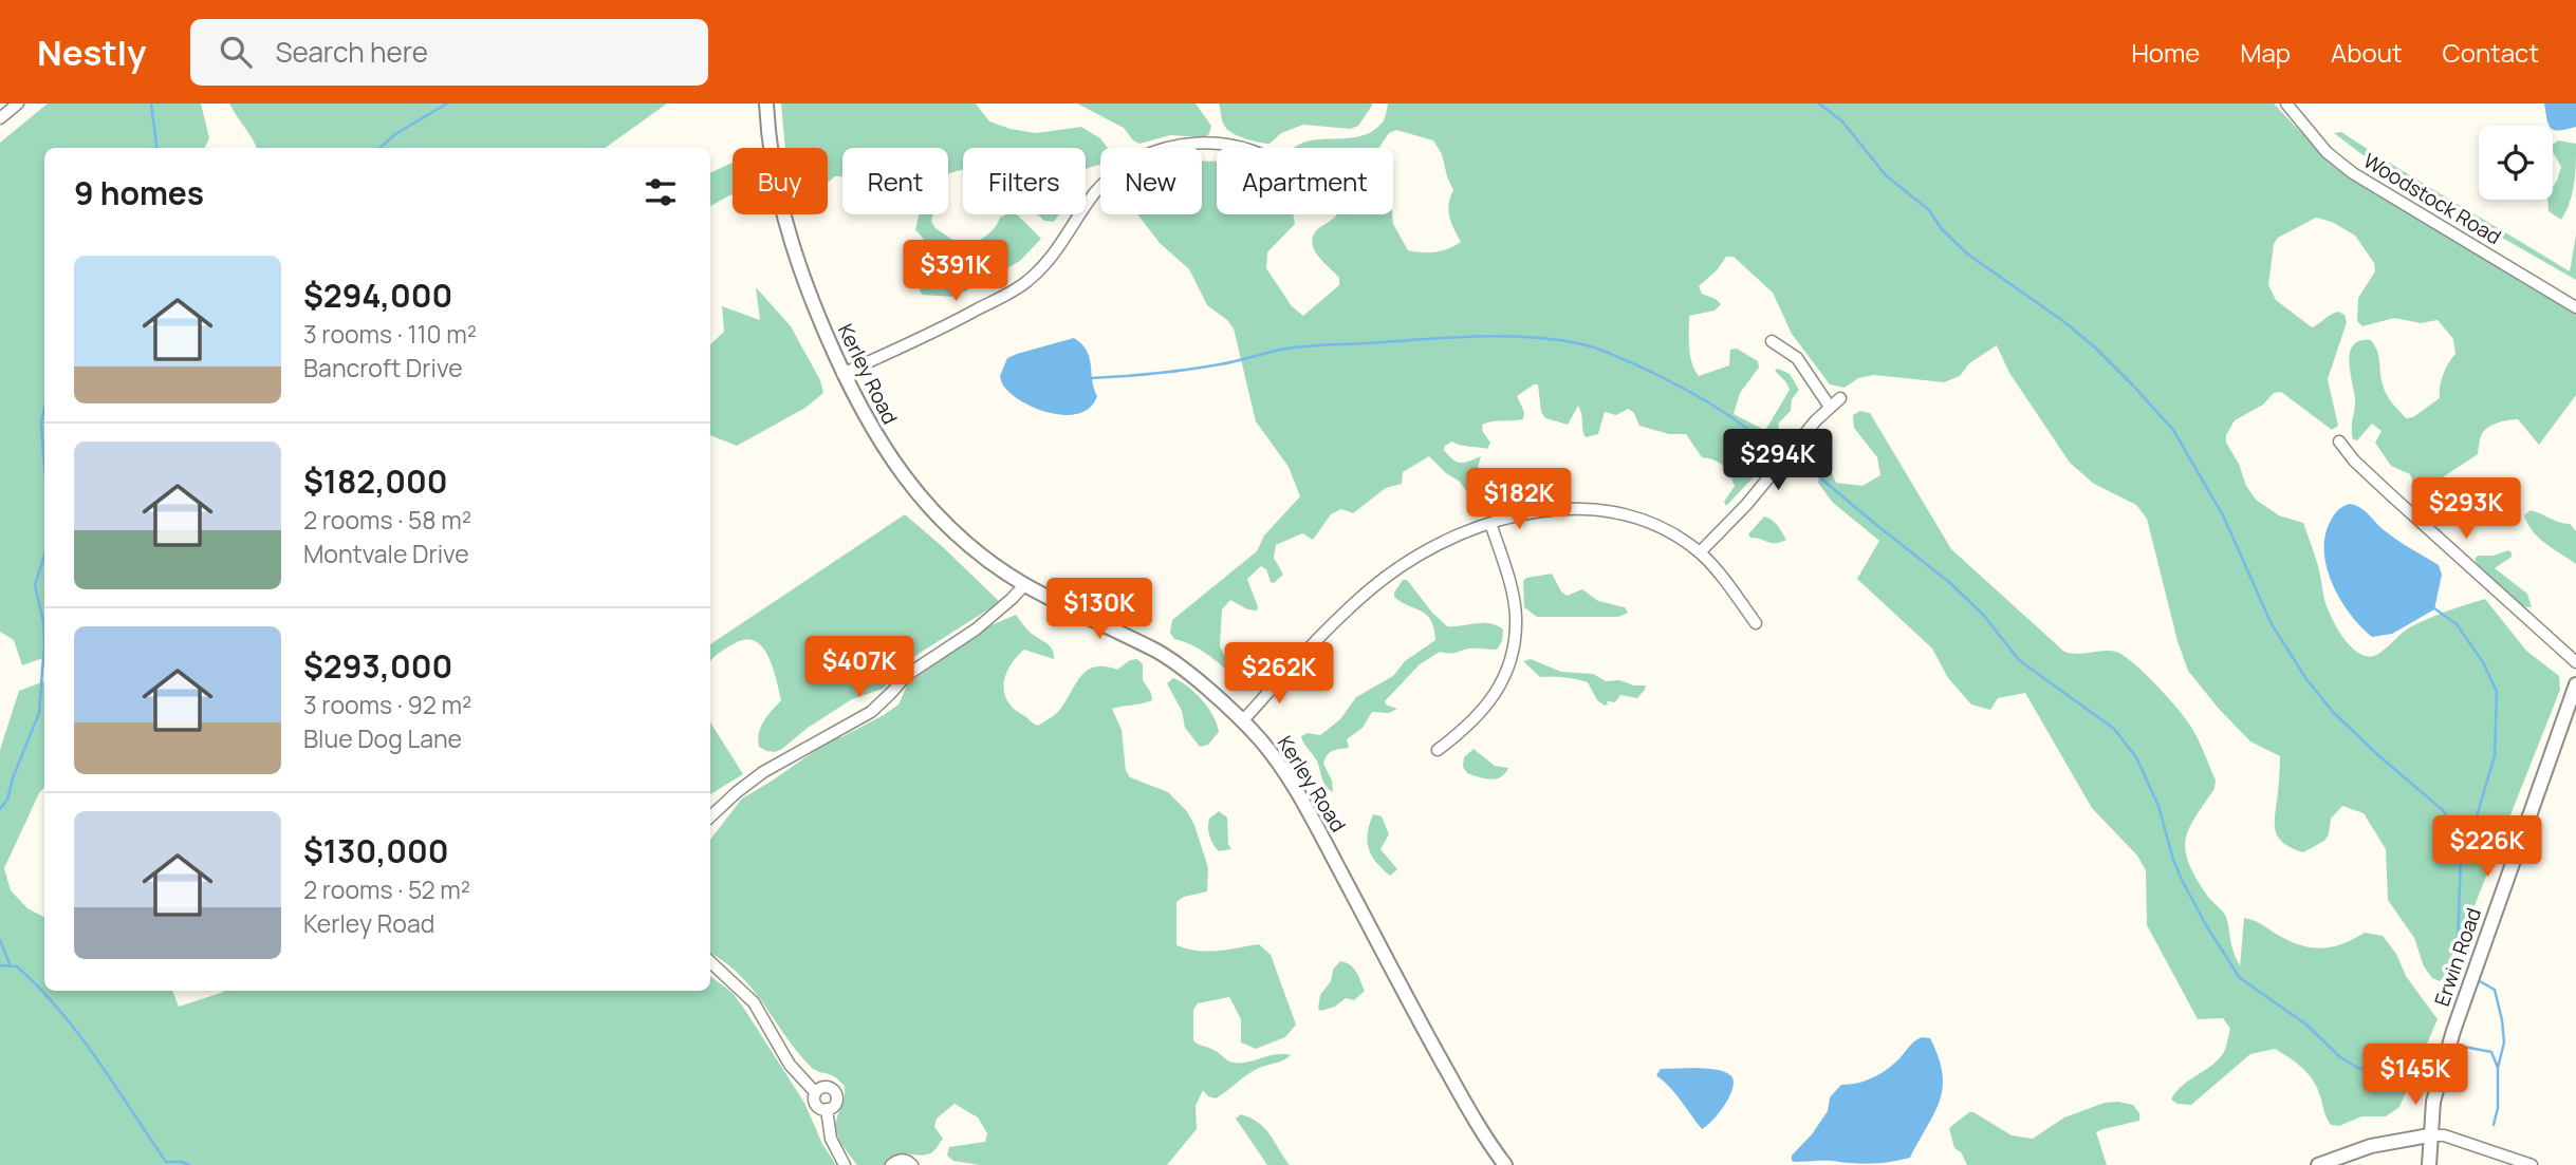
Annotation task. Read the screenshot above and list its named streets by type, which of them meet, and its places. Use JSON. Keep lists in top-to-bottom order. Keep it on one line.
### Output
{"streets":{"street":["Woodstock Road","Kerley Road","Erwin Road"]},"page":{"header":"Nestly","search":"Search here","nav":["Home","Map","About","Contact"],"chip":["Buy","Rent","Filters","New","Apartment"],"heading":"9 homes","list":[{"name":"$294,000","note":"3 rooms · 110 m² · Bancroft Drive"},{"name":"$182,000","note":"2 rooms · 58 m² · Montvale Drive"},{"name":"$293,000","note":"3 rooms · 92 m² · Blue Dog Lane"},{"name":"$130,000","note":"2 rooms · 52 m² · Kerley Road"}],"price":["$391K","$294K","$182K","$293K","$130K","$407K","$262K","$226K","$145K"]}}
